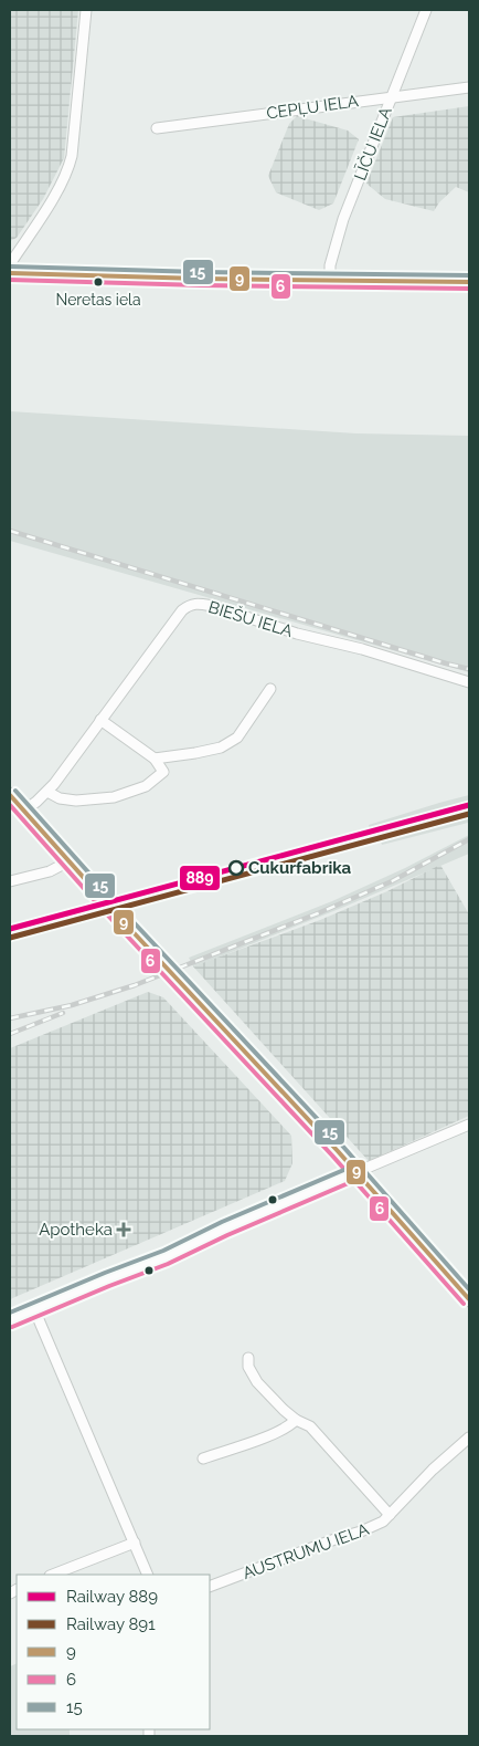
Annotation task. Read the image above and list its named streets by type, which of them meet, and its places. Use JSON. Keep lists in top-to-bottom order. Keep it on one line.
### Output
{"streets":{"street":["CEPĻU IELA","LĪČU IELA","BIEŠU IELA","AUSTRUMU IELA"]},"crossings":[["CEPĻU IELA","LĪČU IELA"]],"places":{"other":["Neretas iela","Cukurfabrika"],"health":["Apotheka"]},"lines":["transit line 15","transit line 9","transit line 6","rail line 889","rail line 891"],"legend":["Railway 889","Railway 891","9","6","15"]}
